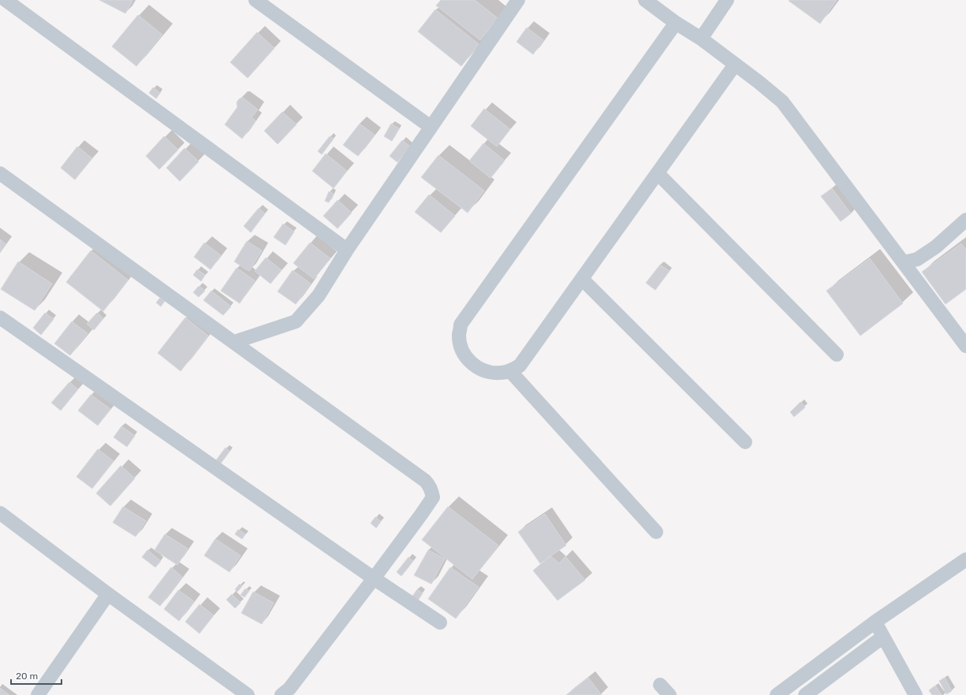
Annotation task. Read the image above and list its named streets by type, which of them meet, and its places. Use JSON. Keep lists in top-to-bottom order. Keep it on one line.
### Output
{"scale_bar":"20 m"}
